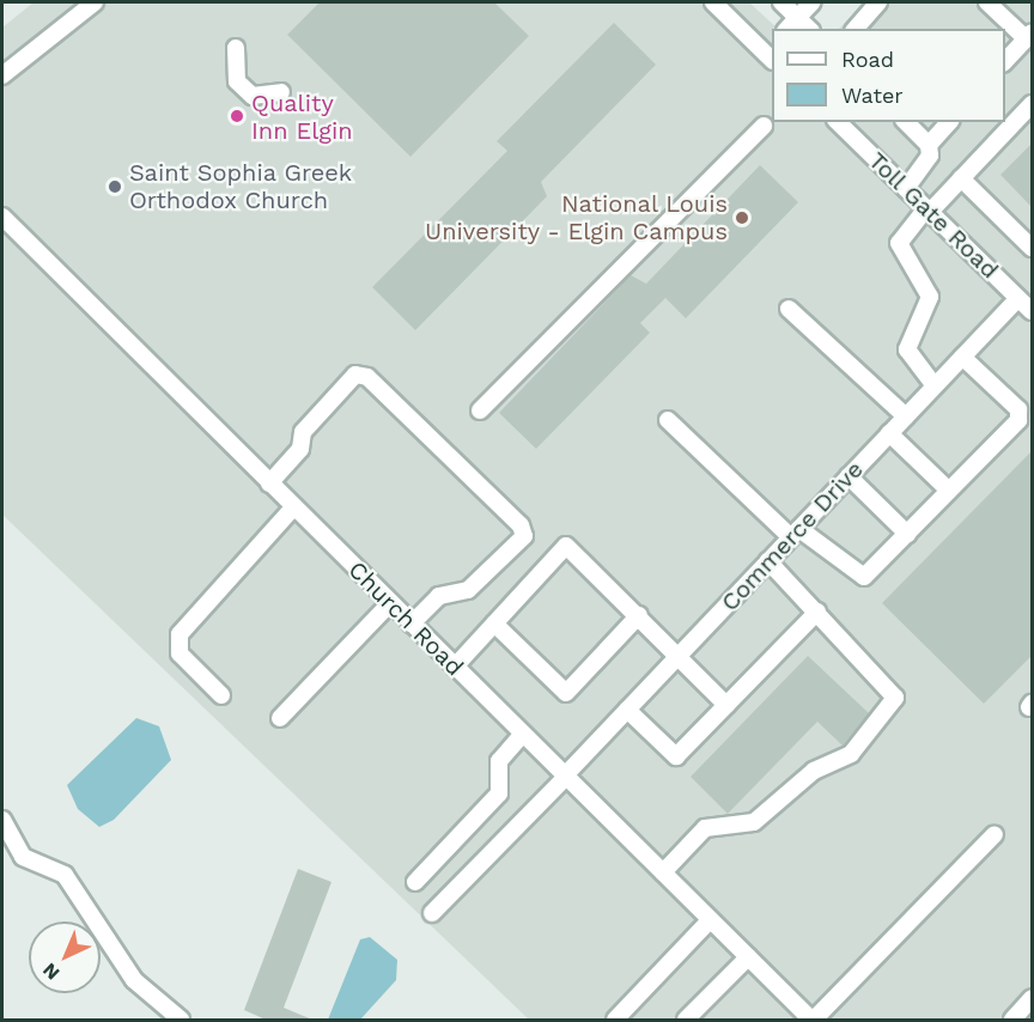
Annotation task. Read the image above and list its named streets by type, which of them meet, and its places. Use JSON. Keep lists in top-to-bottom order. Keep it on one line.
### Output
{"streets":{"street":["Toll Gate Road","Commerce Drive","Church Road"]},"crossings":[["Toll Gate Road","Commerce Drive"],["Commerce Drive","Church Road"]],"places":["Quality Inn Elgin","Saint Sophia Greek Orthodox Church","National Louis University - Elgin Campus"],"legend":["Road","Water"],"north":"bottom left"}
